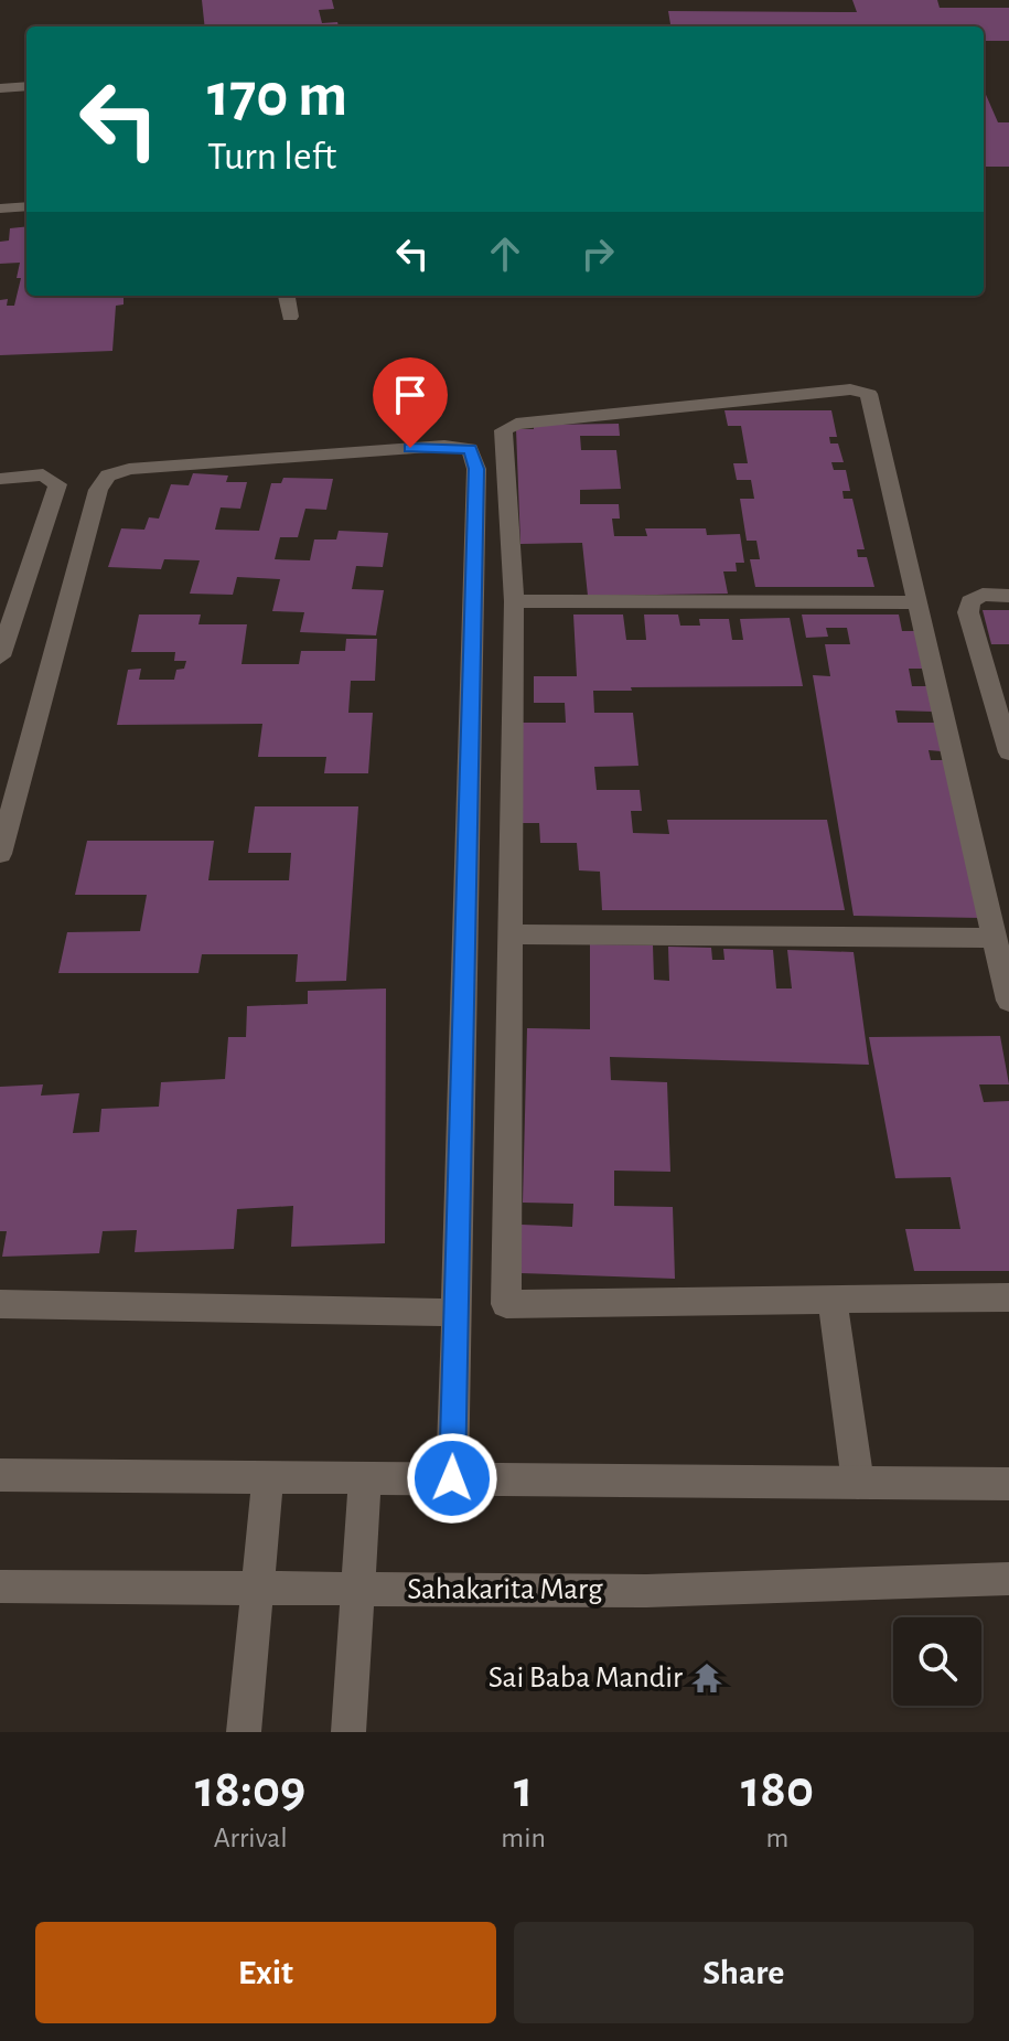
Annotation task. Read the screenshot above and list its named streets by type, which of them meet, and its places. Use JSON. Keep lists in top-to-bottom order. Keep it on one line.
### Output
{"streets":{"street":["Sahakarita Marg"]},"places":{"temple":["Sai Baba Mandir"]},"page":{"turn":["170 m","Turn left"],"eta":["18:09","Arrival","1","min","180","m"],"buttons":["Exit","Share"]}}
